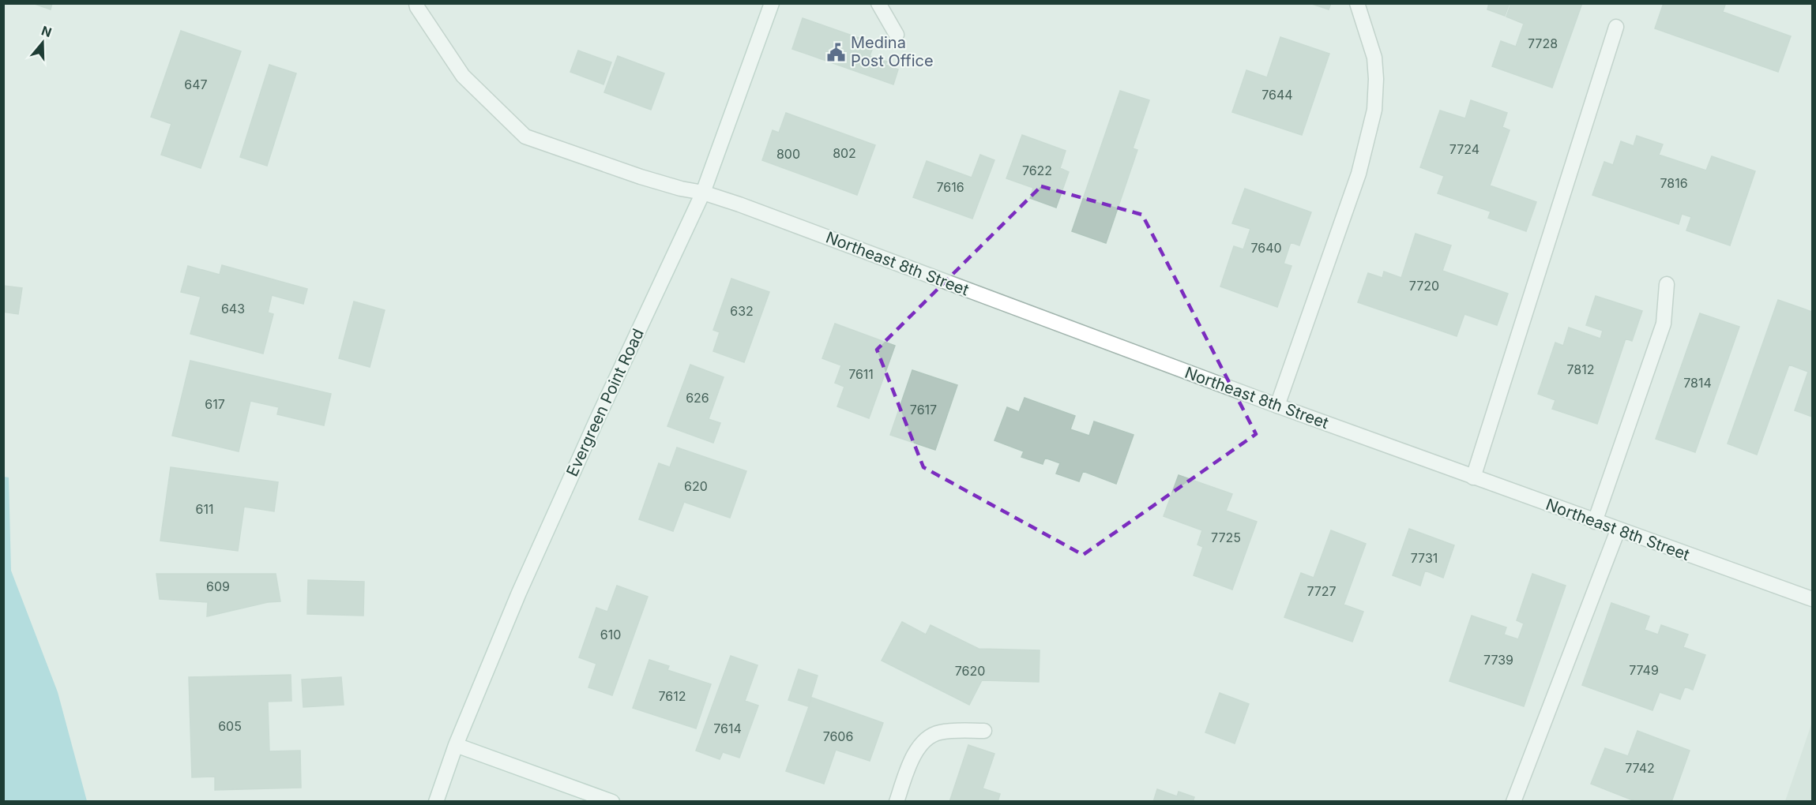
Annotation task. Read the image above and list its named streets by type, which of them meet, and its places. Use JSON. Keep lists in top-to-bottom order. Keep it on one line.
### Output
{"streets":{"street":["Northeast 8th Street","Evergreen Point Road"]},"crossings":[["Northeast 8th Street","Evergreen Point Road"]],"places":{"public building":["Medina Post Office"]},"house_numbers":["7728","647","7644","7724","802","800","7622","7816","7616","7640","7720","643","632","7812","7611","7814","626","617","7617","620","611","7725","7731","609","7727","610","7739","7749","7620","7612","605","7614","7606","7742"],"north":"top"}
